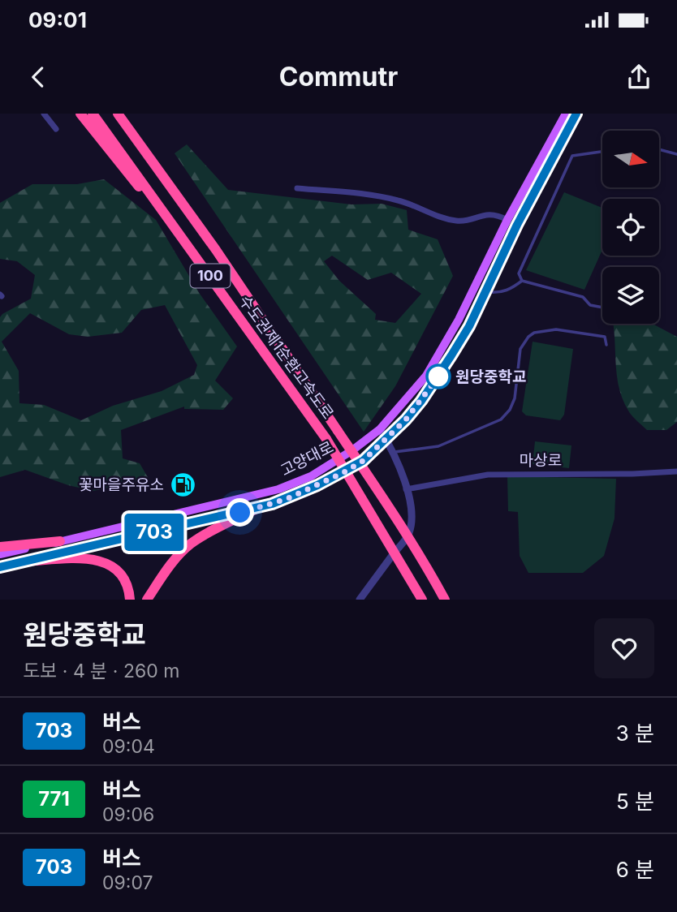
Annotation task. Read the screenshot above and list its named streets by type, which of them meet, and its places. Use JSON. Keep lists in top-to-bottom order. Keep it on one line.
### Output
{"streets":{"highway":["100","수도권제1순환고속도로"],"main road":["고양대로"],"street":["마상로"]},"places":{"other":["원당중학교"],"fuel station":["꽃마을주유소"]},"lines":["bus line 703"],"north":"right","page":{"status":"09:01","header":"Commutr","on_map":"703","heading":["원당중학교","도보 · 4 분 · 260 m"],"list":[{"mark":"703","name":"버스","note":"09:04","value":"3 분"},{"mark":"771","name":"버스","note":"09:06","value":"5 분"},{"mark":"703","name":"버스","note":"09:07","value":"6 분"}]}}
